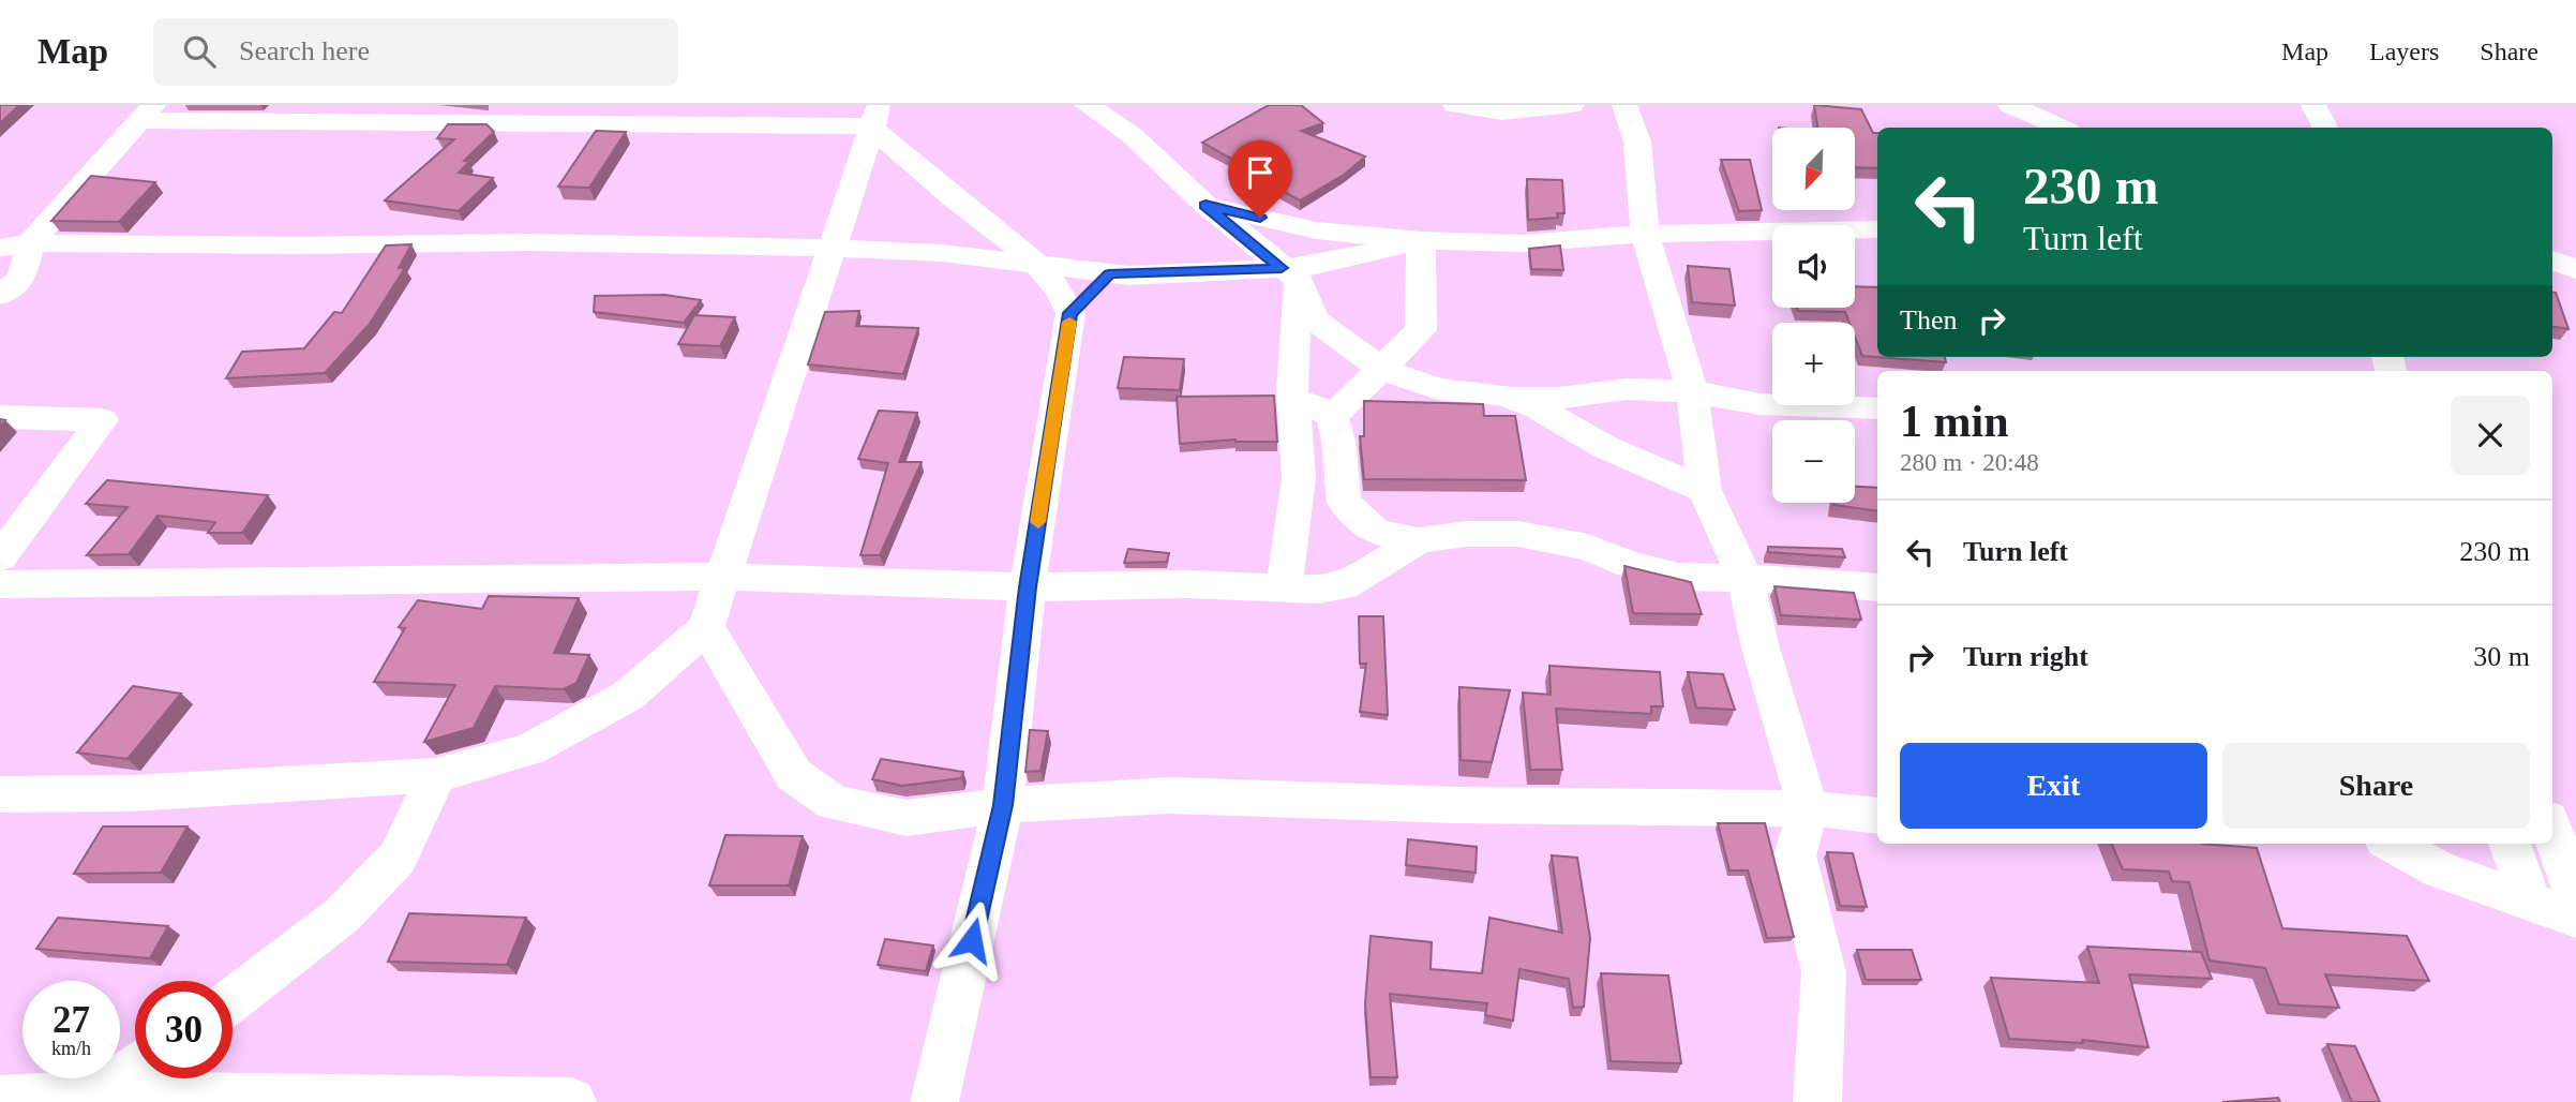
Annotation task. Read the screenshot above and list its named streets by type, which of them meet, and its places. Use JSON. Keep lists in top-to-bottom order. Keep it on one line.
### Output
{"north":"bottom left","page":{"header":"Map","search":"Search here","nav":["Map","Layers","Share"],"map_buttons":["+","−"],"turn":["230 m","Turn left"],"then":"Then","heading":["1 min","280 m · 20:48"],"list":[{"name":"Turn left","value":"230 m"},{"name":"Turn right","value":"30 m"}],"buttons":["Exit","Share"],"speed":"27 km/h","limit":"30"}}
